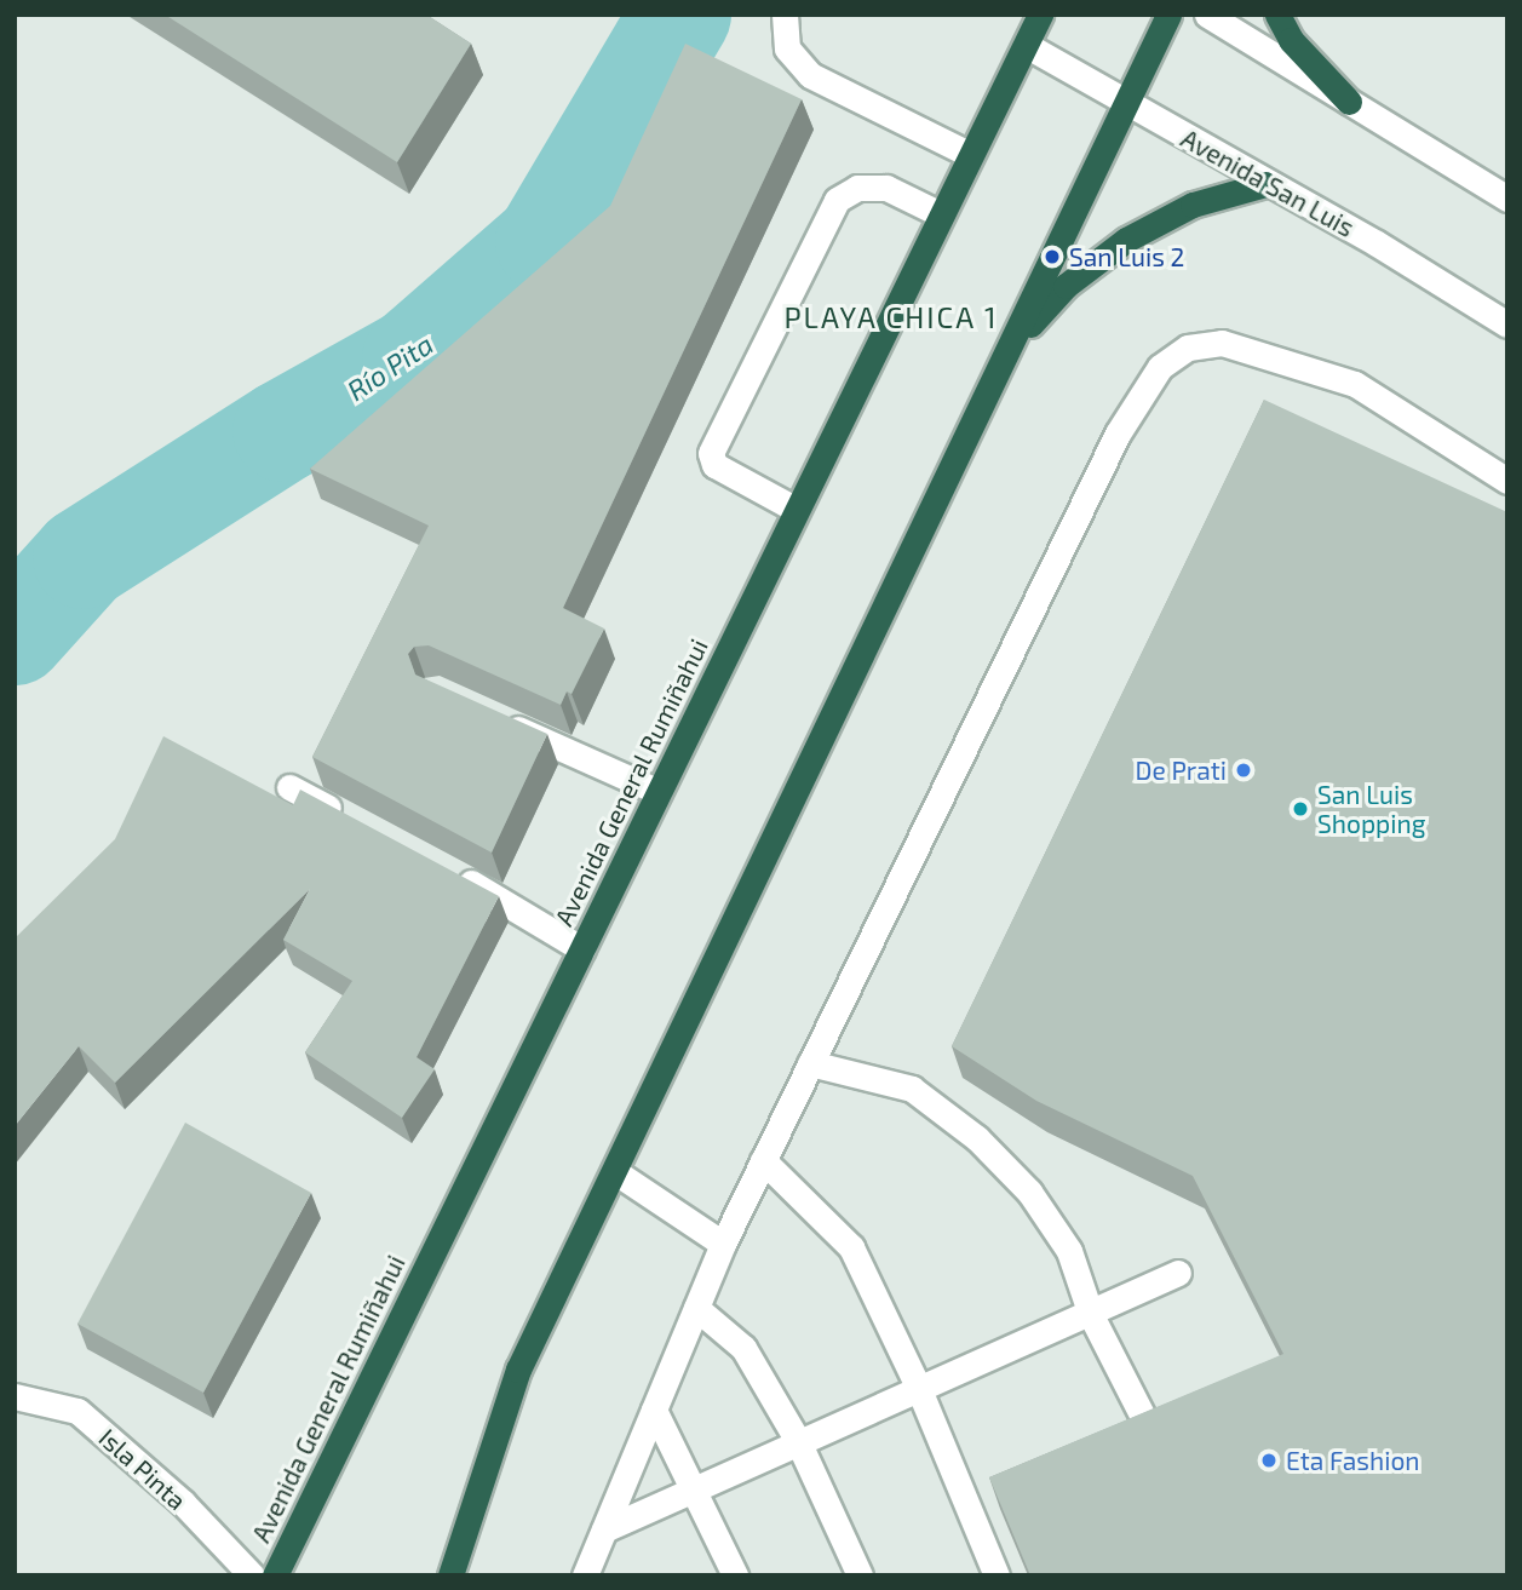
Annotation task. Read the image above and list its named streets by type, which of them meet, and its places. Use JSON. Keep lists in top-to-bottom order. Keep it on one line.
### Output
{"streets":{"highway":["Avenida General Rumiñahui"],"main road":["Avenida San Luis","Isla Pinta"]},"crossings":[["Avenida San Luis","Avenida General Rumiñahui"]],"districts":["PLAYA CHICA 1"],"water":["Río Pita"],"places":["San Luis 2","De Prati","San Luis Shopping","Eta Fashion"]}
